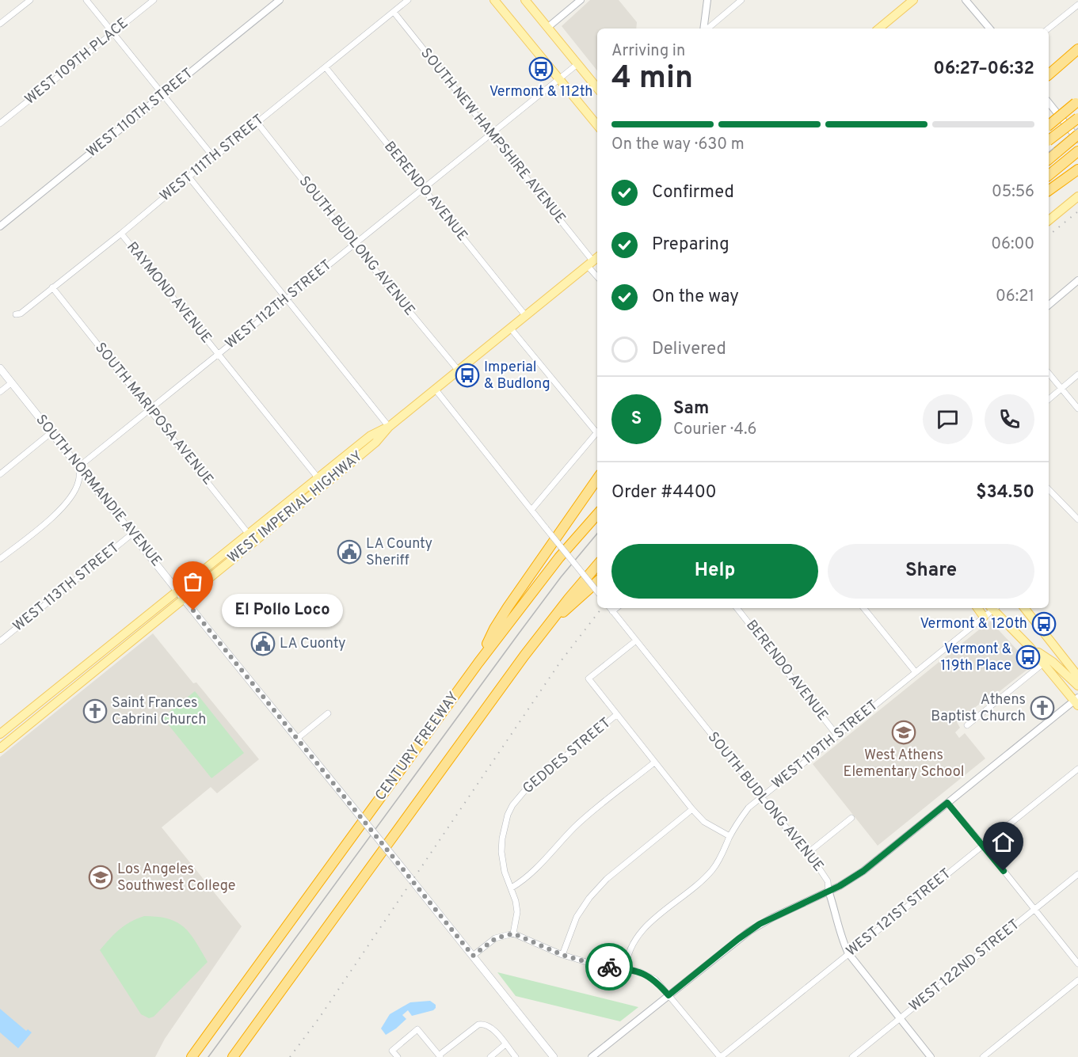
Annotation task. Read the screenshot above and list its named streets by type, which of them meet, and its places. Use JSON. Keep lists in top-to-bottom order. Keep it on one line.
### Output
{"streets":{"highway":["CENTURY FREEWAY"],"main road":["SOUTH NORMANDIE AVENUE","WEST IMPERIAL HIGHWAY"],"street":["WEST 109TH PLACE","WEST 110TH STREET","SOUTH NEW HAMPSHIRE AVENUE","WEST 111TH STREET","BERENDO AVENUE","SOUTH BUDLONG AVENUE","RAYMOND AVENUE","WEST 112TH STREET","SOUTH MARIPOSA AVENUE","WEST 113TH STREET","WEST 119TH STREET","GEDDES STREET","WEST 121ST STREET","WEST 122ND STREET"]},"crossings":[["SOUTH NEW HAMPSHIRE AVENUE","WEST 111TH STREET"],["SOUTH NEW HAMPSHIRE AVENUE","WEST 112TH STREET"],["SOUTH NEW HAMPSHIRE AVENUE","WEST IMPERIAL HIGHWAY"],["WEST 111TH STREET","BERENDO AVENUE"],["WEST 111TH STREET","SOUTH BUDLONG AVENUE"],["WEST 111TH STREET","RAYMOND AVENUE"],["WEST 111TH STREET","SOUTH MARIPOSA AVENUE"],["BERENDO AVENUE","WEST 112TH STREET"],["BERENDO AVENUE","WEST IMPERIAL HIGHWAY"],["BERENDO AVENUE","WEST 119TH STREET"],["SOUTH BUDLONG AVENUE","WEST 112TH STREET"],["SOUTH BUDLONG AVENUE","WEST IMPERIAL HIGHWAY"],["SOUTH BUDLONG AVENUE","WEST 119TH STREET"],["SOUTH BUDLONG AVENUE","WEST 121ST STREET"],["SOUTH BUDLONG AVENUE","WEST 122ND STREET"],["RAYMOND AVENUE","WEST 112TH STREET"],["RAYMOND AVENUE","WEST IMPERIAL HIGHWAY"],["WEST 112TH STREET","SOUTH MARIPOSA AVENUE"],["WEST 112TH STREET","SOUTH NORMANDIE AVENUE"],["SOUTH MARIPOSA AVENUE","WEST IMPERIAL HIGHWAY"],["SOUTH NORMANDIE AVENUE","WEST IMPERIAL HIGHWAY"],["SOUTH NORMANDIE AVENUE","WEST 113TH STREET"]],"places":{"bus stop":["Vermont & 112th","Imperial & Budlong","Vermont & 120th","Vermont & 119th Place"],"public building":["LA County Sheriff","LA Cuonty"],"other":["El Pollo Loco"],"church":["Athens Baptist Church","Saint Frances Cabrini Church"],"school or university":["West Athens Elementary School","Los Angeles Southwest College"]},"page":{"heading":["4 min","Arriving in","06:27–06:32"],"panel":["Sam","Courier · 4.6","Order #4400","$34.50"],"bar":"On the way · 630 m","list":[["Confirmed","05:56"],["Preparing","06:00"],["On the way","06:21"],"Delivered"],"round":"S","buttons":["Help","Share"],"bubble":"El Pollo Loco"}}
